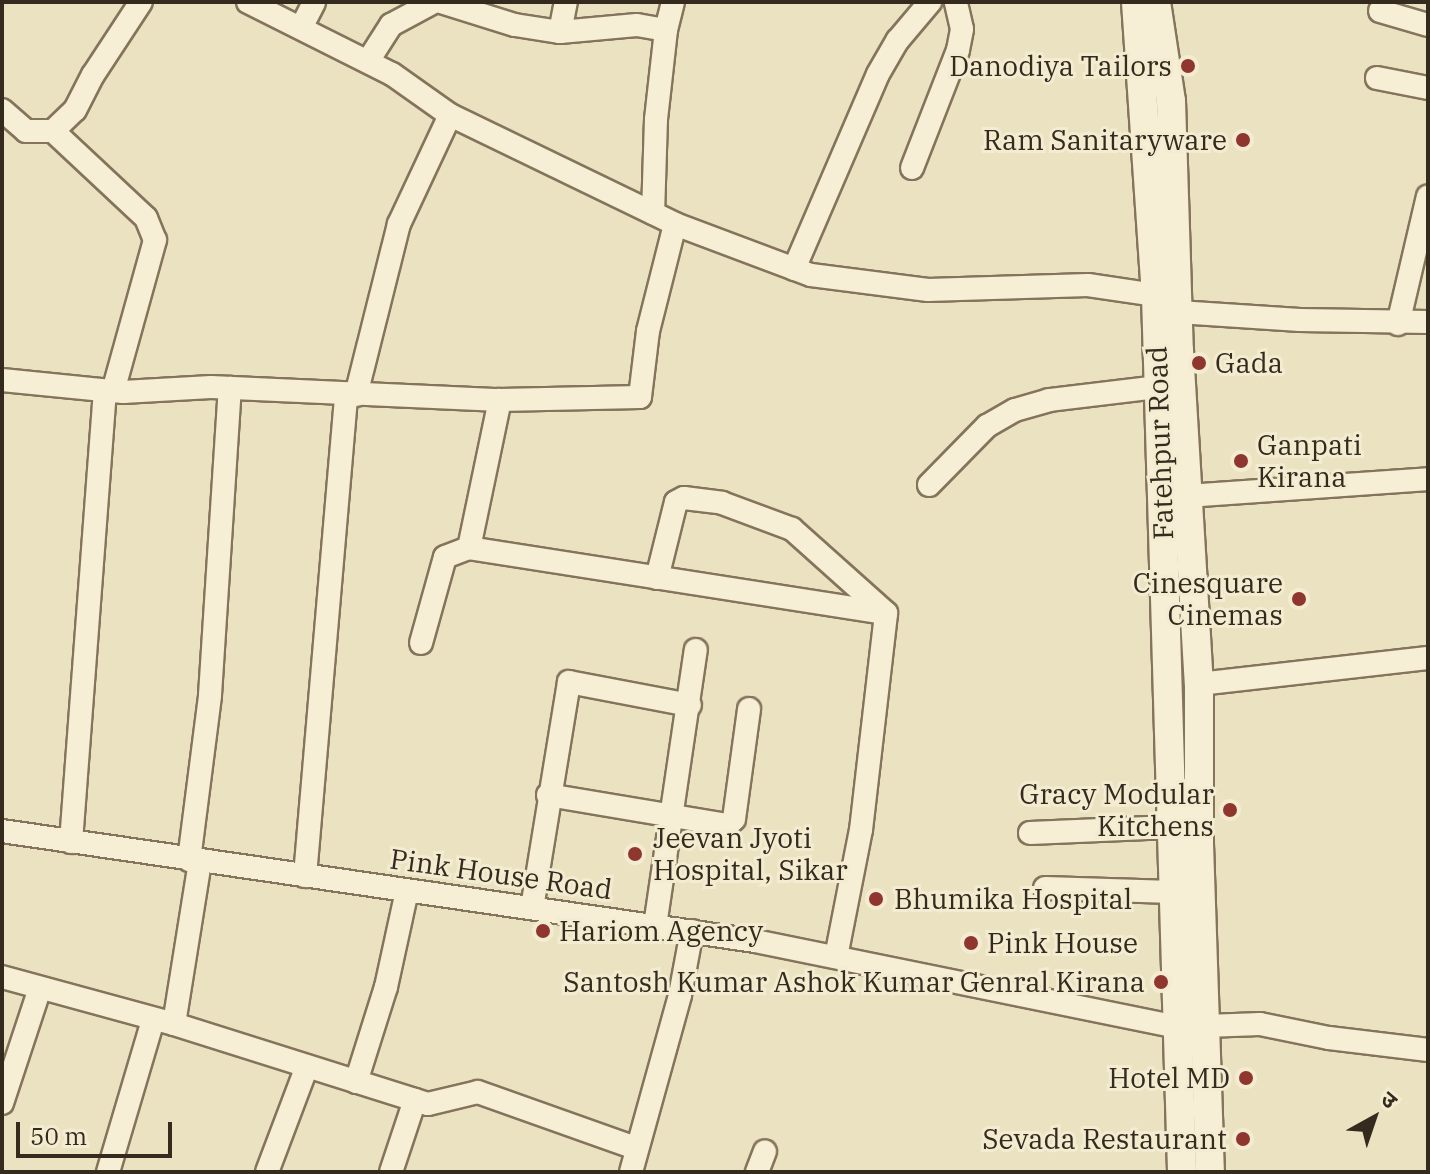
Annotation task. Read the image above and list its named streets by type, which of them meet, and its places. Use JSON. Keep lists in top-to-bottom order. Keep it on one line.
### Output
{"streets":{"street":["Fatehpur Road","Pink House Road"]},"crossings":[["Fatehpur Road","Pink House Road"]],"places":["Danodiya Tailors","Ram Sanitaryware","Gada","Ganpati Kirana","Cinesquare Cinemas","Gracy Modular Kitchens","Jeevan Jyoti Hospital, Sikar","Bhumika Hospital","Hariom Agency","Pink House","Santosh Kumar Ashok Kumar Genral Kirana","Hotel MD","Sevada Restaurant"],"scale_bar":"50 m","north":"top right"}
